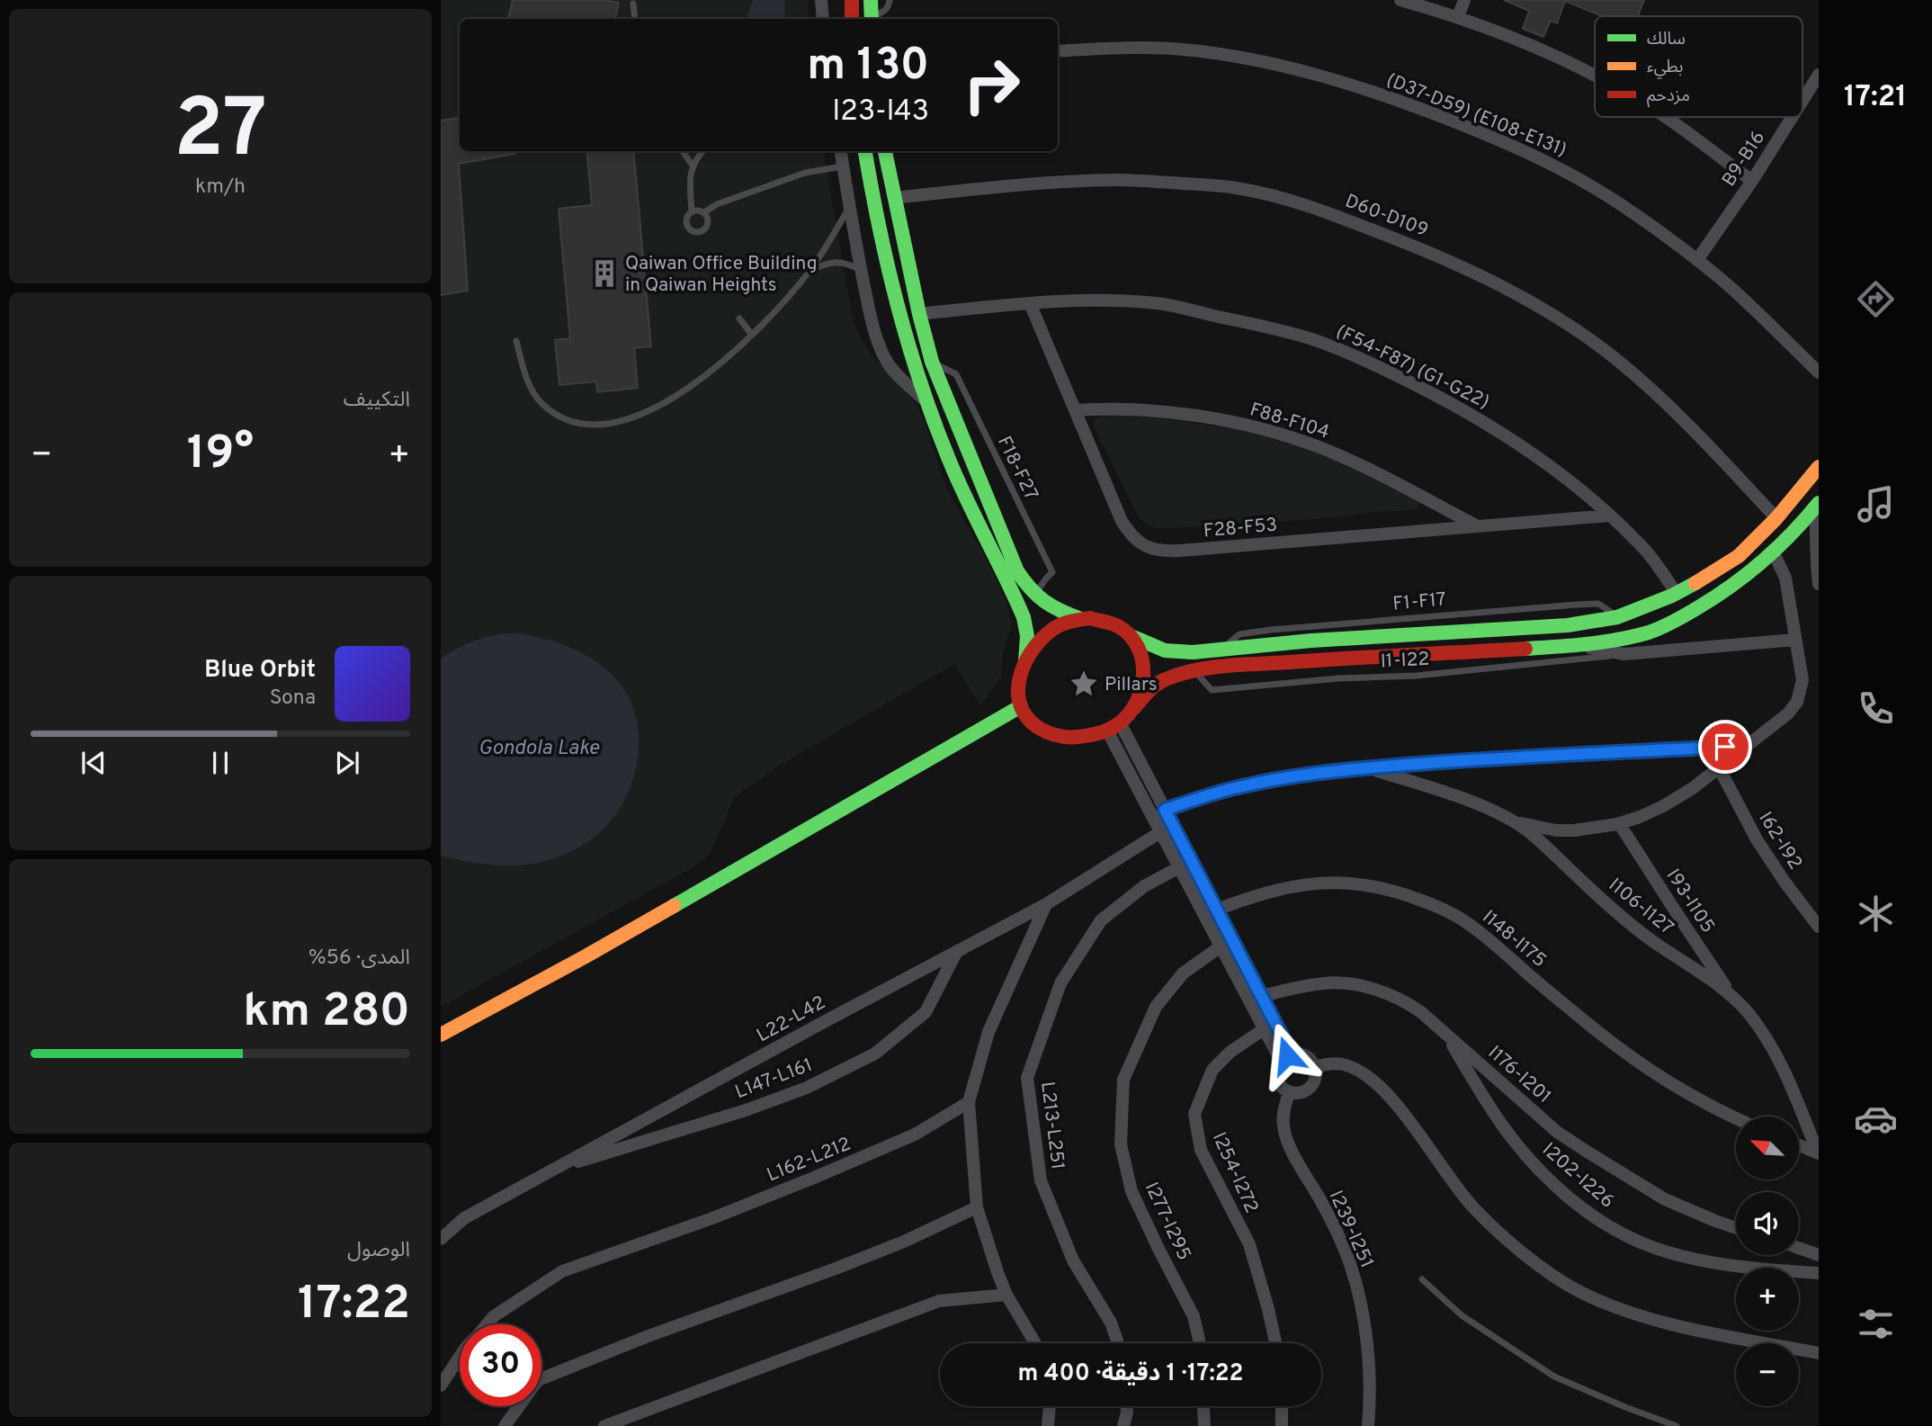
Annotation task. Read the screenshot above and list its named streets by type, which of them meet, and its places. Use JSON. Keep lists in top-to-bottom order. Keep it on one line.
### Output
{"streets":{"street":["(D37-D59) (E108-E131)","B9-B16","D60-D109","(F54-F87) (G1-G22)","F88-F104","F28-F53","I62-I92","I93-I105","I106-I127","I148-I175","L22-L42","I176-I201","L147-L161","L213-L251","L162-L212","I254-I272","I202-I226","I277-I295","I239-I251"],"lane":["F18-F27","F1-F17","I1-I22"]},"crossings":[["(D37-D59) (E108-E131)","B9-B16"],["(F54-F87) (G1-G22)","F28-F53"],["F88-F104","F28-F53"],["I93-I105","I106-I127"],["L22-L42","L147-L161"],["I176-I201","I202-I226"]],"water":["Gondola Lake"],"places":{"building":["Qaiwan Office Building in Qaiwan Heights"],"place":["Pillars"]},"legend":["سالك","بطيء","مزدحم"],"north":"top left","page":{"tabs":"17:21","tile":[["27","km/h"],"التكييف",["المدى · 56%","280 km"],["الوصول","17:22"]],"turn":["130 m","I23-I43"],"heat":["−","19°","+"],"song":["Blue Orbit","Sona"],"map_buttons":["+","−"],"limit":"30","trip":"17:22 · 1 دقيقة · 400 m"}}
